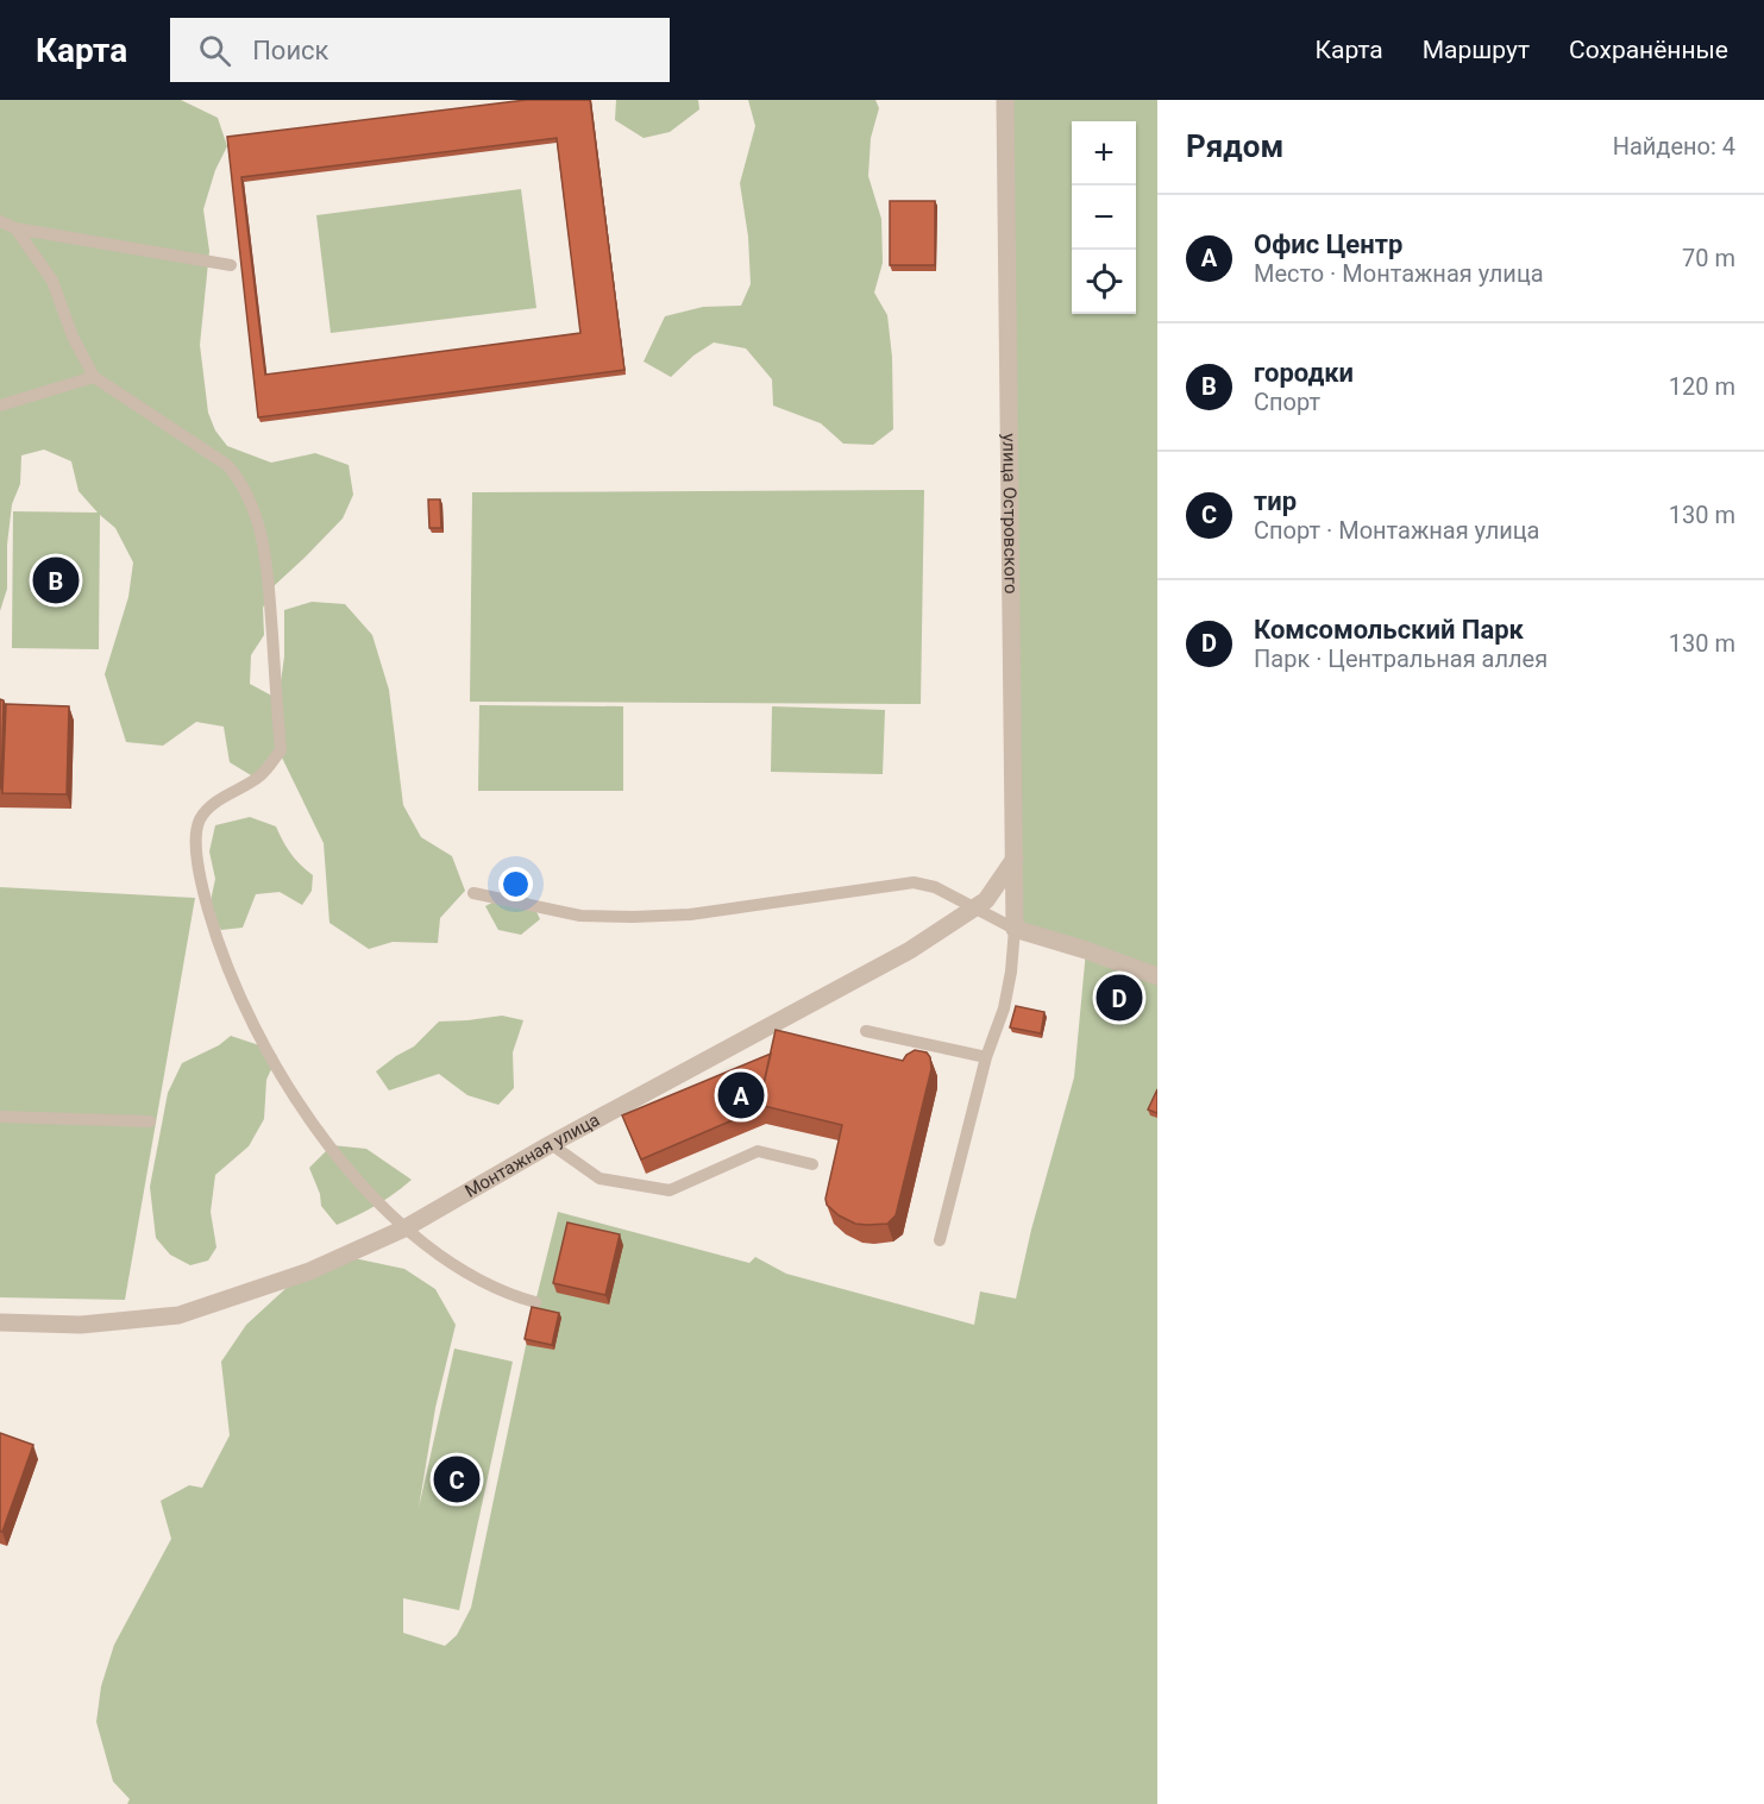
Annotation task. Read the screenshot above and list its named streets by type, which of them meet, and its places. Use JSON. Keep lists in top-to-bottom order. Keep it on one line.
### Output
{"streets":{"street":["улица Островского","Монтажная улица"]},"crossings":[["улица Островского","Монтажная улица"]],"page":{"header":"Карта","search":"Поиск","nav":["Карта","Маршрут","Сохранённые"],"heading":["Рядом","Найдено: 4"],"map_buttons":["+","−"],"list":[{"mark":"A","name":"Офис Центр","note":"Место · Монтажная улица","value":"70 m"},{"mark":"B","name":"городки","note":"Спорт","value":"120 m"},{"mark":"C","name":"тир","note":"Спорт · Монтажная улица","value":"130 m"},{"mark":"D","name":"Комсомольский Парк","note":"Парк · Центральная аллея","value":"130 m"}],"pins":["B","D","A","C"]}}
